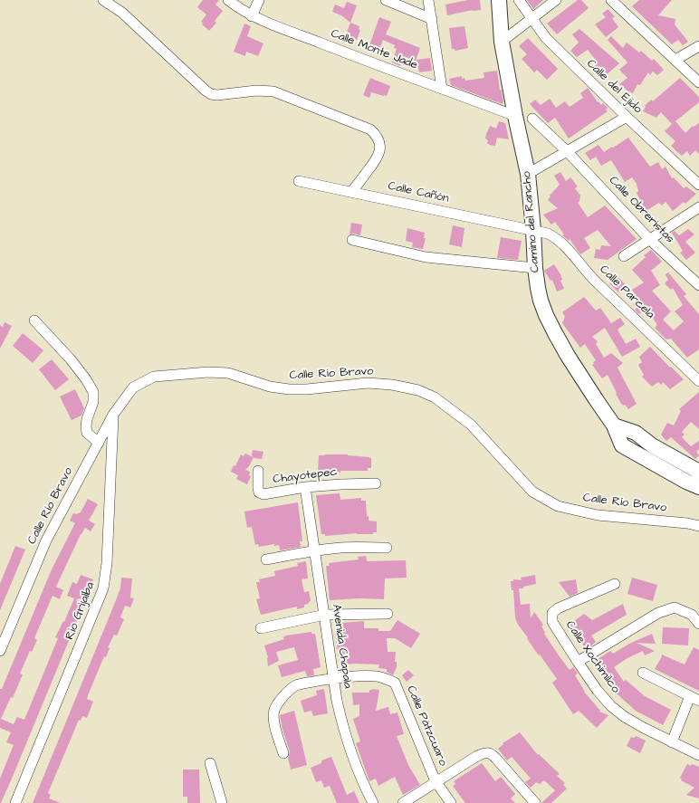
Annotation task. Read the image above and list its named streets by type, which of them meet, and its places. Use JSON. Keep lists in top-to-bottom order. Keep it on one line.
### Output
{"streets":{"main road":["Camino del Rancho"],"street":["Calle Monte Jade","Calle del Ejido","Calle Cañón","Calle Obreristas","Calle Parcela","Calle Río Bravo","Chayotepec","Rio Grijalba","Avenida Chapala","Calle Xochimilco","Calle Pátzcuaro"]},"crossings":[["Calle Monte Jade","Camino del Rancho"],["Calle Cañón","Camino del Rancho"],["Calle Cañón","Calle Parcela"],["Camino del Rancho","Calle Parcela"],["Calle Río Bravo","Rio Grijalba"],["Chayotepec","Avenida Chapala"],["Avenida Chapala","Calle Pátzcuaro"]]}
